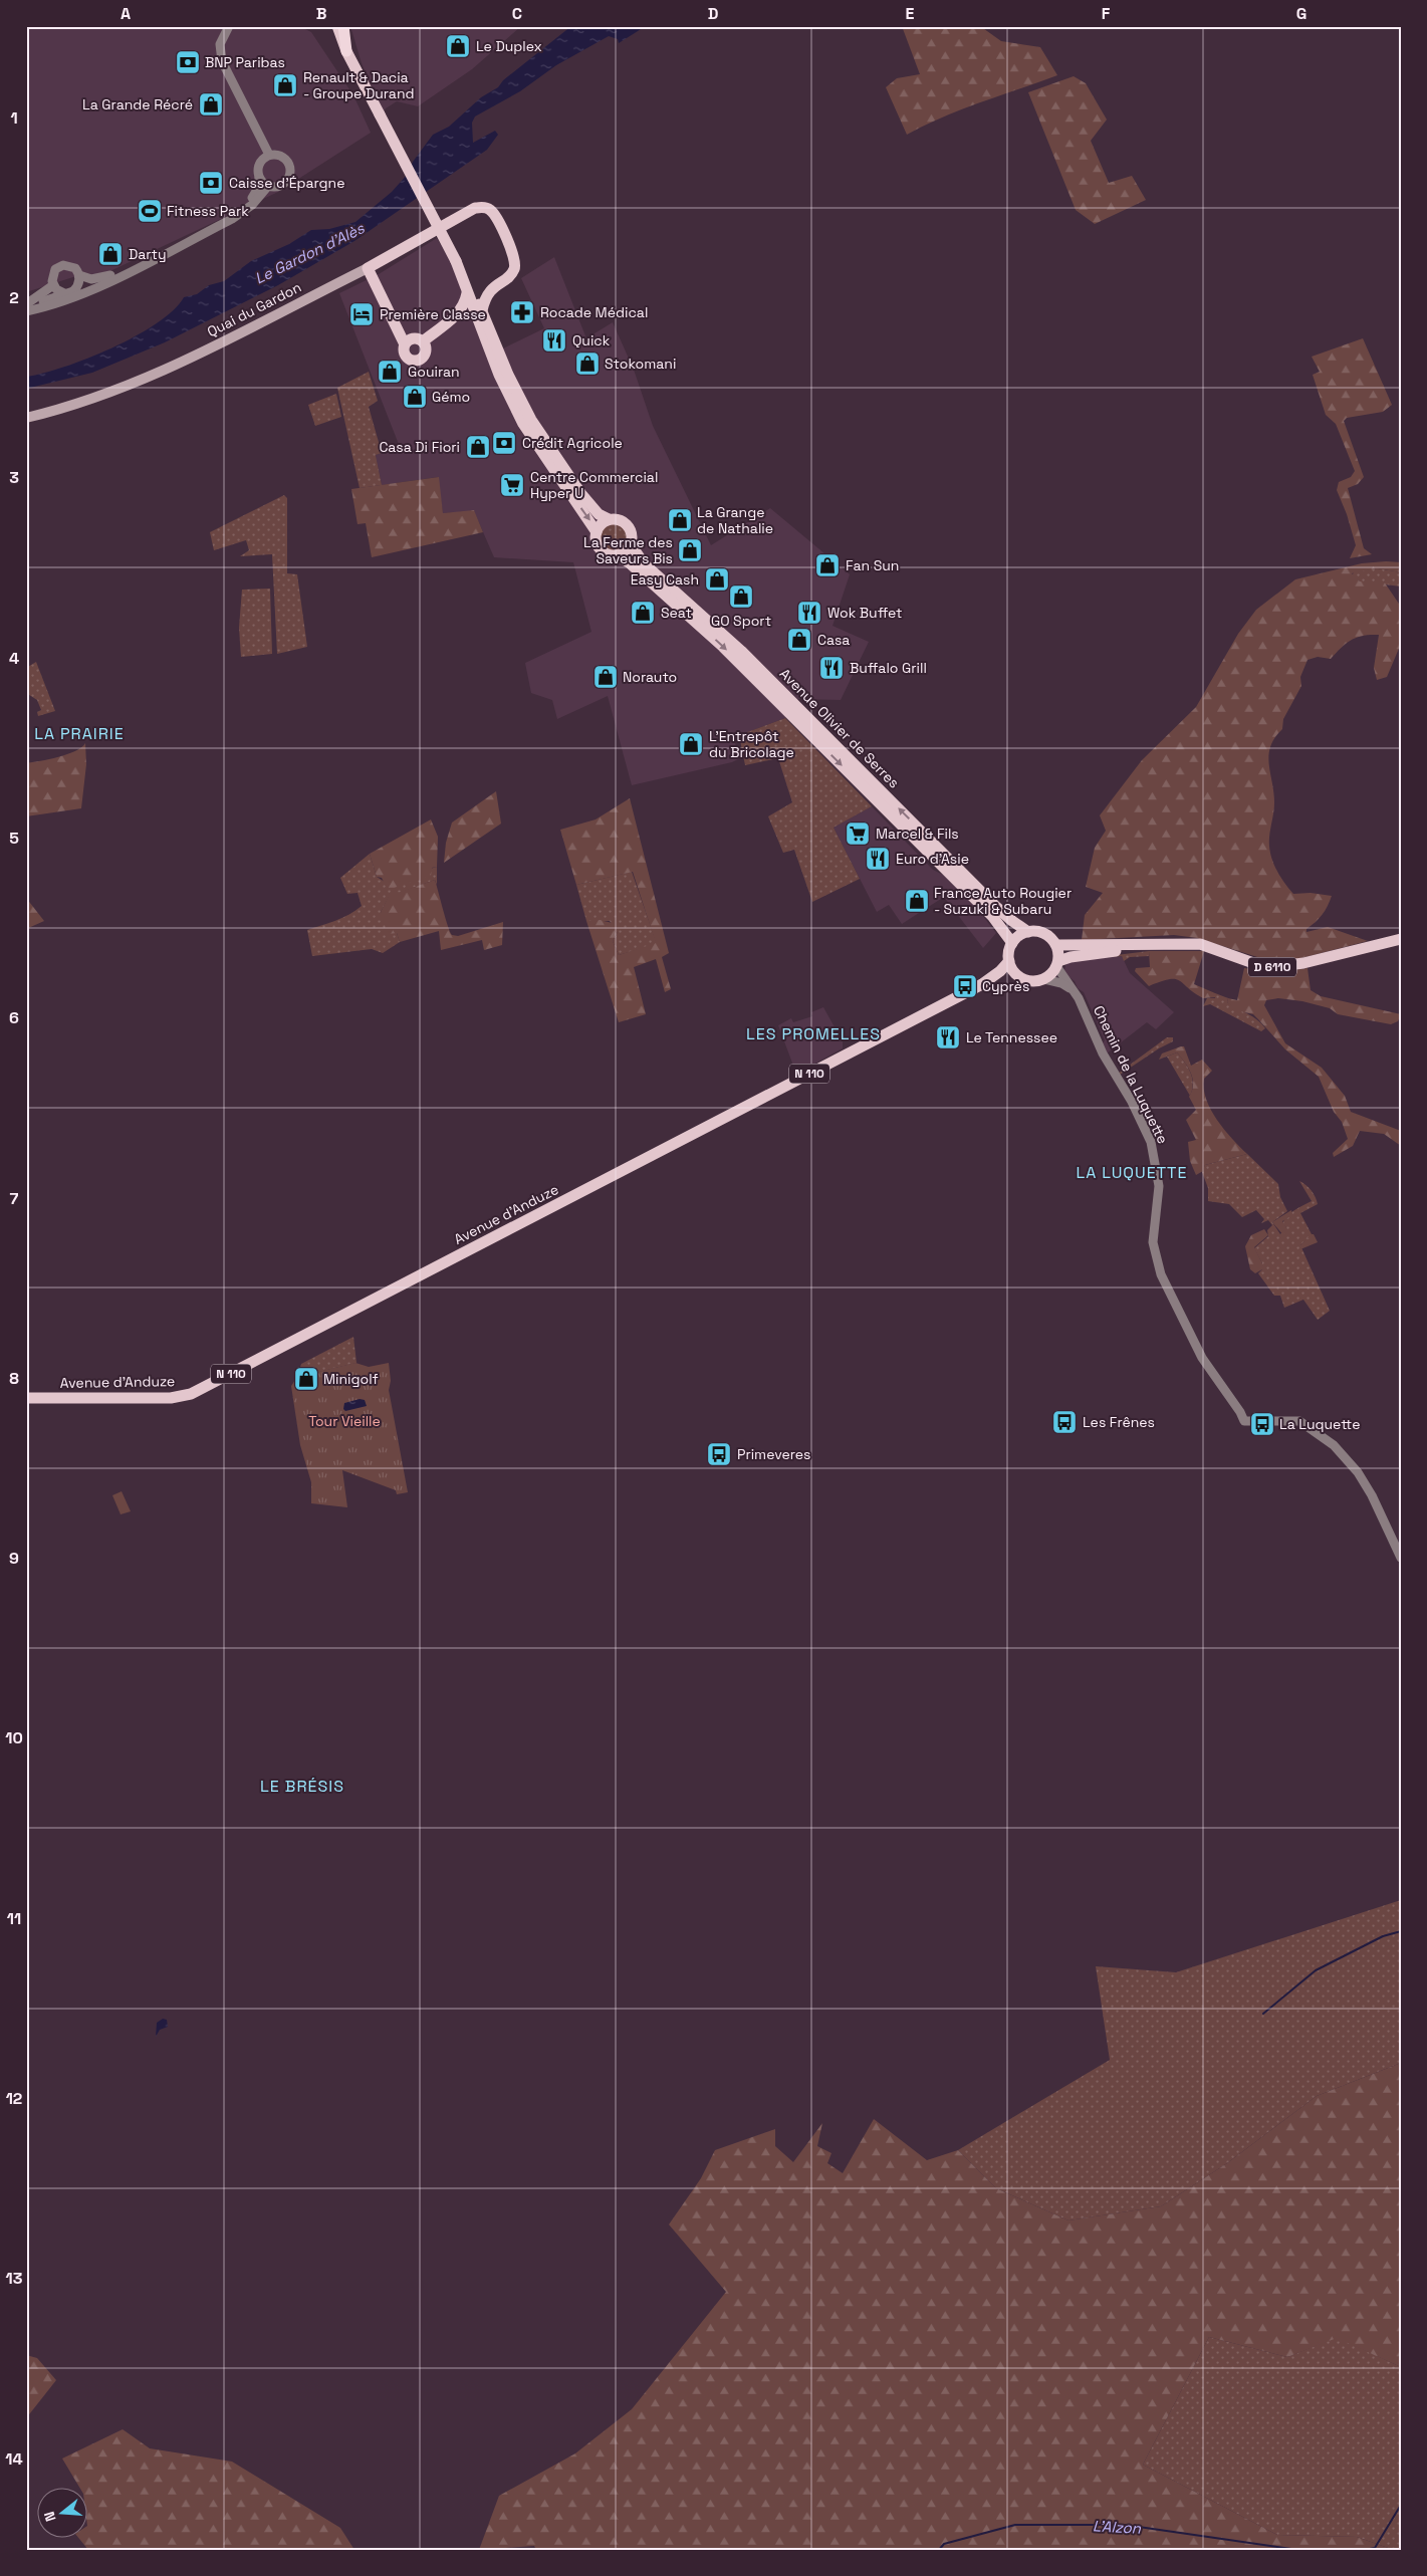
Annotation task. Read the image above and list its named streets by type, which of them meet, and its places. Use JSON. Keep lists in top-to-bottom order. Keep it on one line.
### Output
{"streets":{"main road":["Quai du Gardon","Avenue Olivier de Serres","D 6110","N 110","Avenue d'Anduze"],"street":["Chemin de la Luquette"]},"crossings":[["Avenue Olivier de Serres","D 6110"],["Avenue Olivier de Serres","Chemin de la Luquette"],["Avenue Olivier de Serres","Avenue d'Anduze"],["D 6110","Chemin de la Luquette"],["D 6110","Avenue d'Anduze"],["Chemin de la Luquette","Avenue d'Anduze"]],"districts":["LA PRAIRIE","LES PROMELLES","LA LUQUETTE","LE BRÉSIS"],"water":["Le Gardon d'Alès","L'Alzon"],"parks":["Tour Vieille"],"places":{"shop":["Le Duplex","Renault & Dacia - Groupe Durand","La Grande Récré","Darty","Stokomani","Gouiran","Gémo","Casa Di Fiori","La Grange de Nathalie","La Ferme des Saveurs Bis","Fan Sun","Easy Cash","GO Sport","Seat","Casa","Norauto","L'Entrepôt du Bricolage","France Auto Rougier - Suzuki & Subaru","Minigolf"],"bank":["BNP Paribas","Caisse d'Épargne","Crédit Agricole"],"sports":["Fitness Park"],"pharmacy":["Rocade Médical"],"hotel":["Première Classe"],"restaurant":["Quick","Wok Buffet","Buffalo Grill","Euro d'Asie","Le Tennessee"],"supermarket":["Centre Commercial Hyper U","Marcel & Fils"],"bus stop":["Cyprès","Les Frênes","La Luquette","Primeveres"]},"north":"left","grid":{"columns":["A","B","C","D","E","F","G"],"rows":["1","2","3","4","5","6","7","8","9","10","11","12","13","14"]}}
